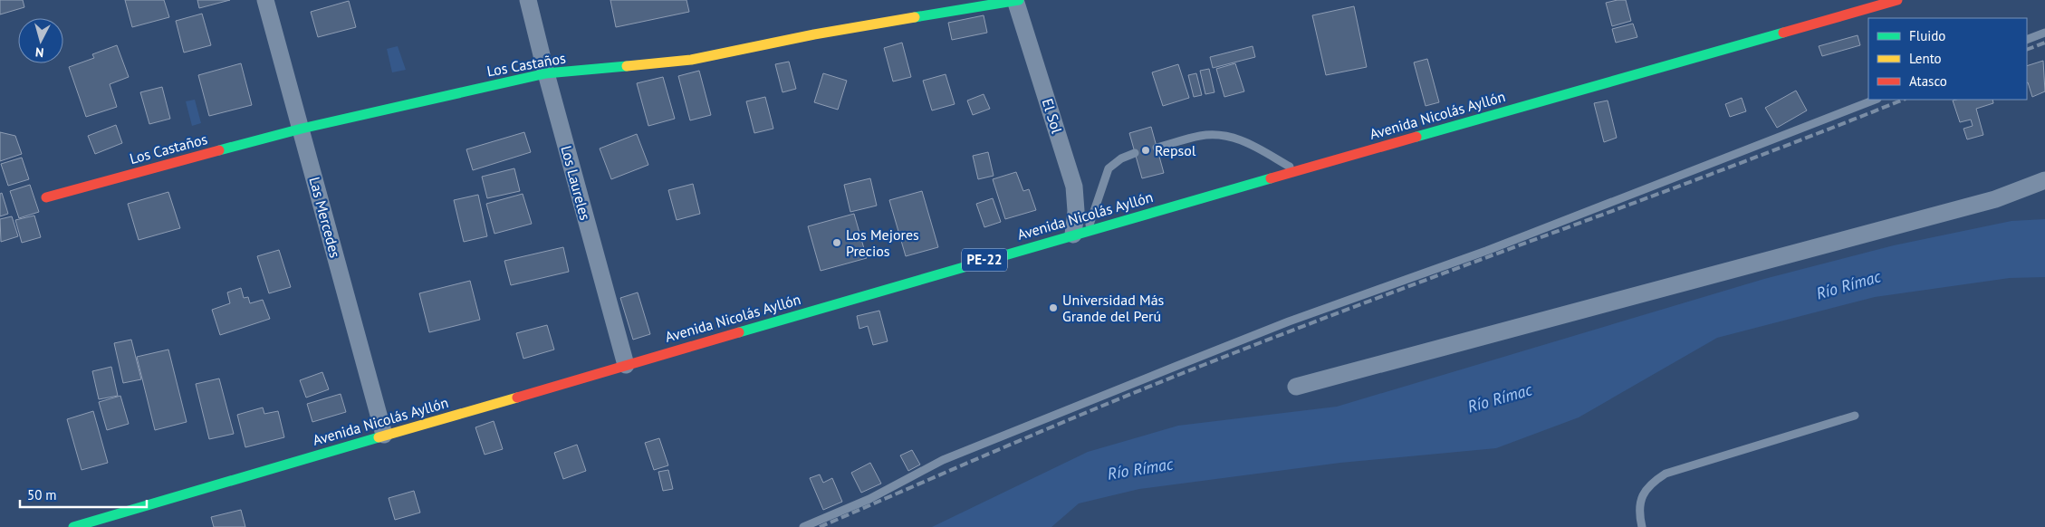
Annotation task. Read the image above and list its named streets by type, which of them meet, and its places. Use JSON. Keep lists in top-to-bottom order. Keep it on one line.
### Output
{"streets":{"main road":["Los Castaños","Avenida Nicolás Ayllón","PE-22"],"street":["El Sol","Los Laureles","Las Mercedes"]},"crossings":[["Los Castaños","El Sol"],["Los Castaños","Los Laureles"],["Los Castaños","Las Mercedes"],["Avenida Nicolás Ayllón","El Sol"],["Avenida Nicolás Ayllón","Los Laureles"],["Avenida Nicolás Ayllón","Las Mercedes"]],"water":["Río Rímac"],"places":["Repsol","Los Mejores Precios","Universidad Más Grande del Perú"],"legend":["Fluido","Lento","Atasco"],"scale_bar":"50 m","north":"bottom"}
